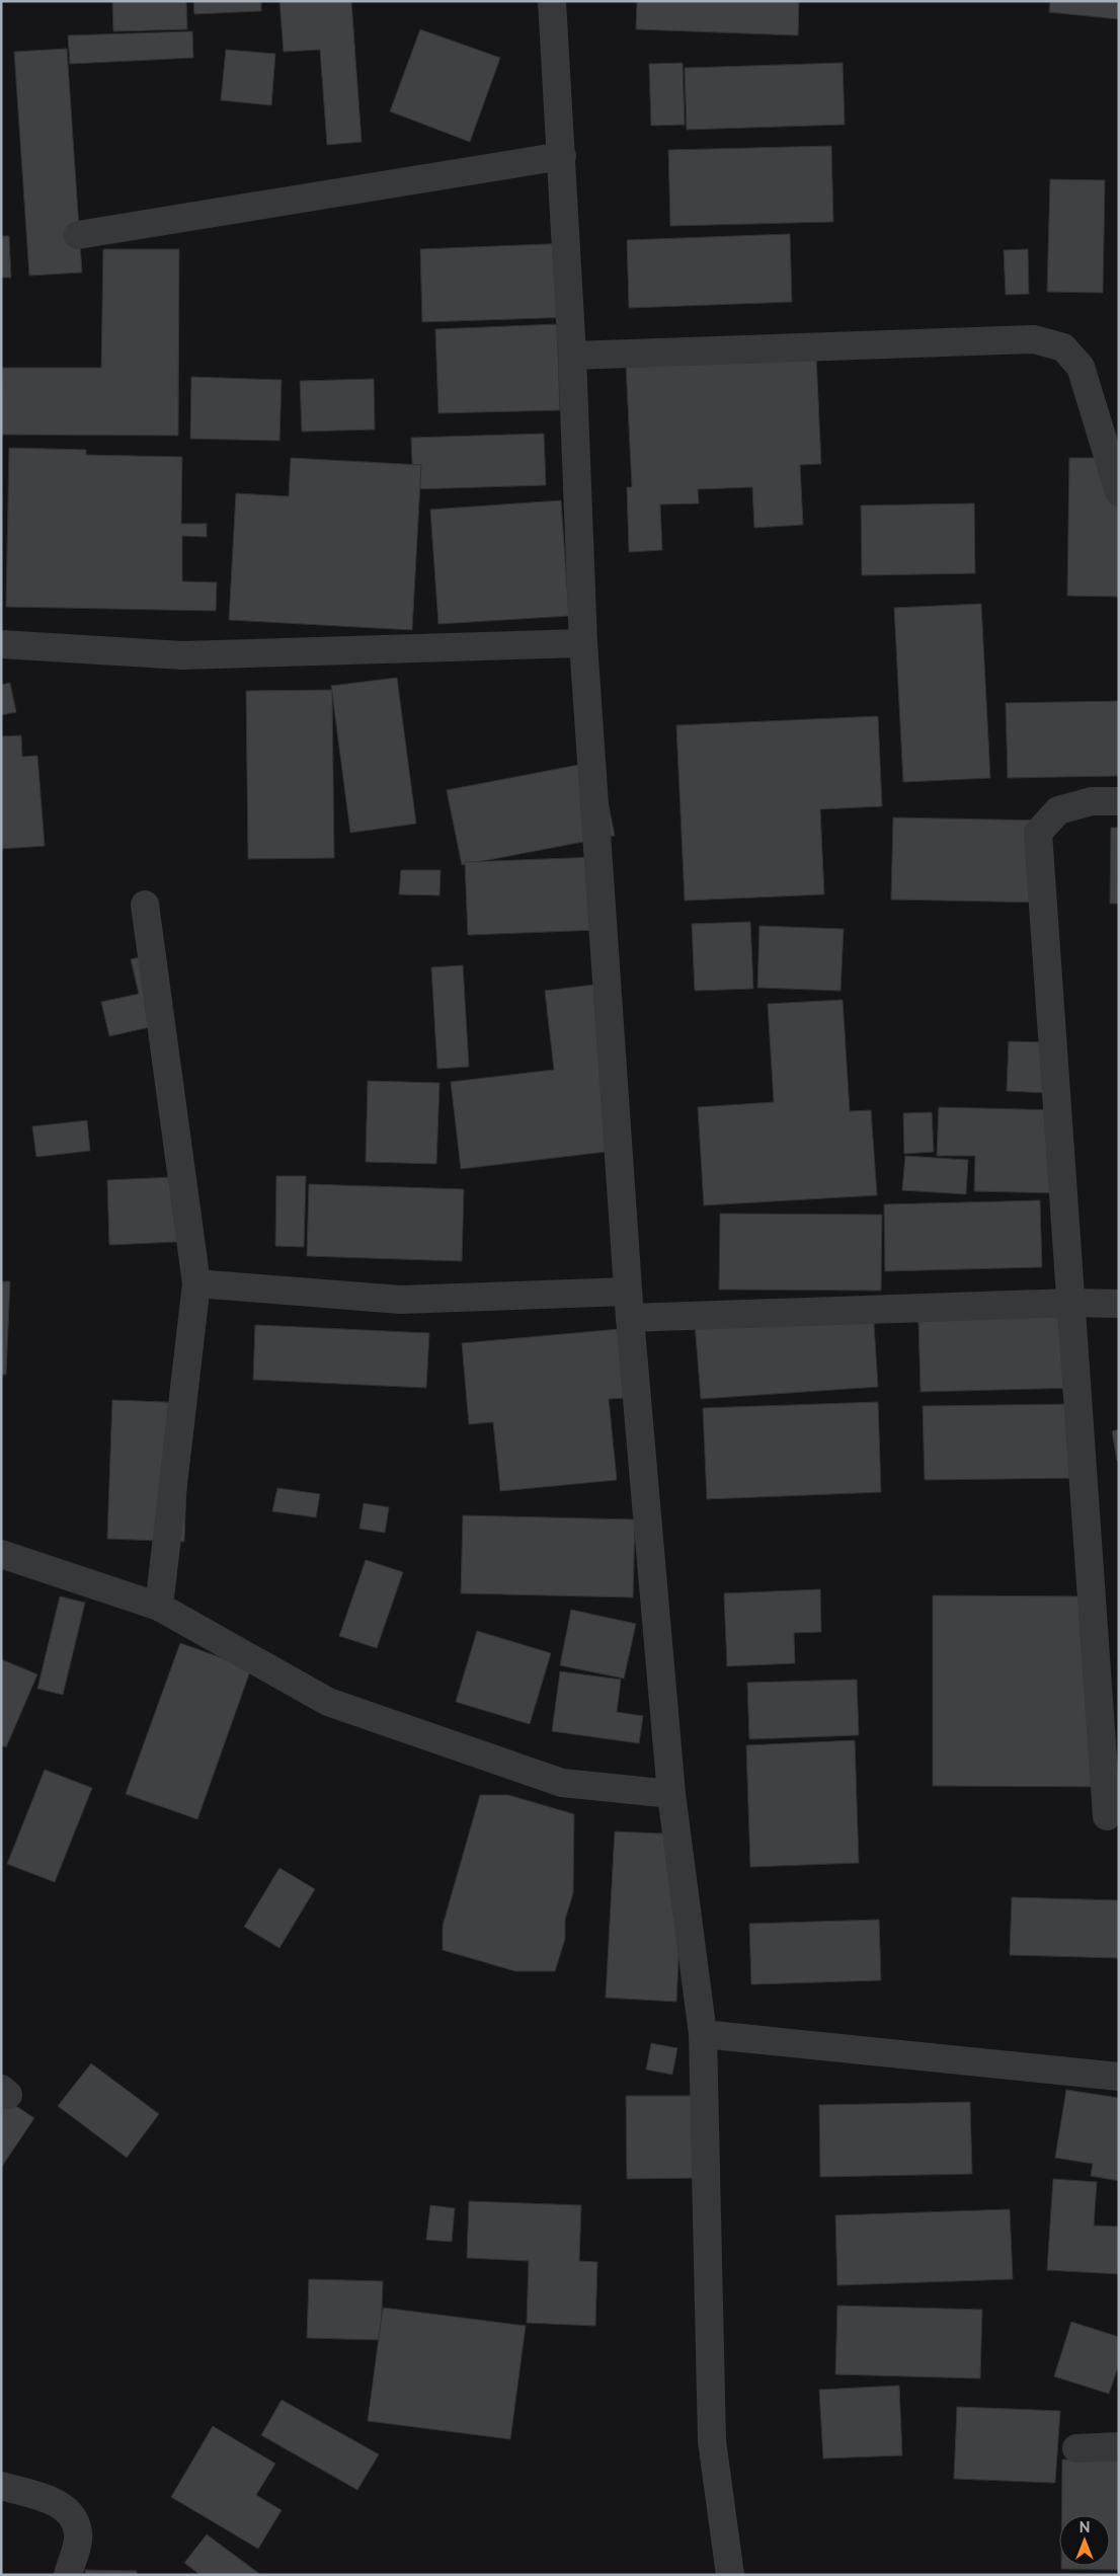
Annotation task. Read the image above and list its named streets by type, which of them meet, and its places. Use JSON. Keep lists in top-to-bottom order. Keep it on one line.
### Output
{"north":"top"}
